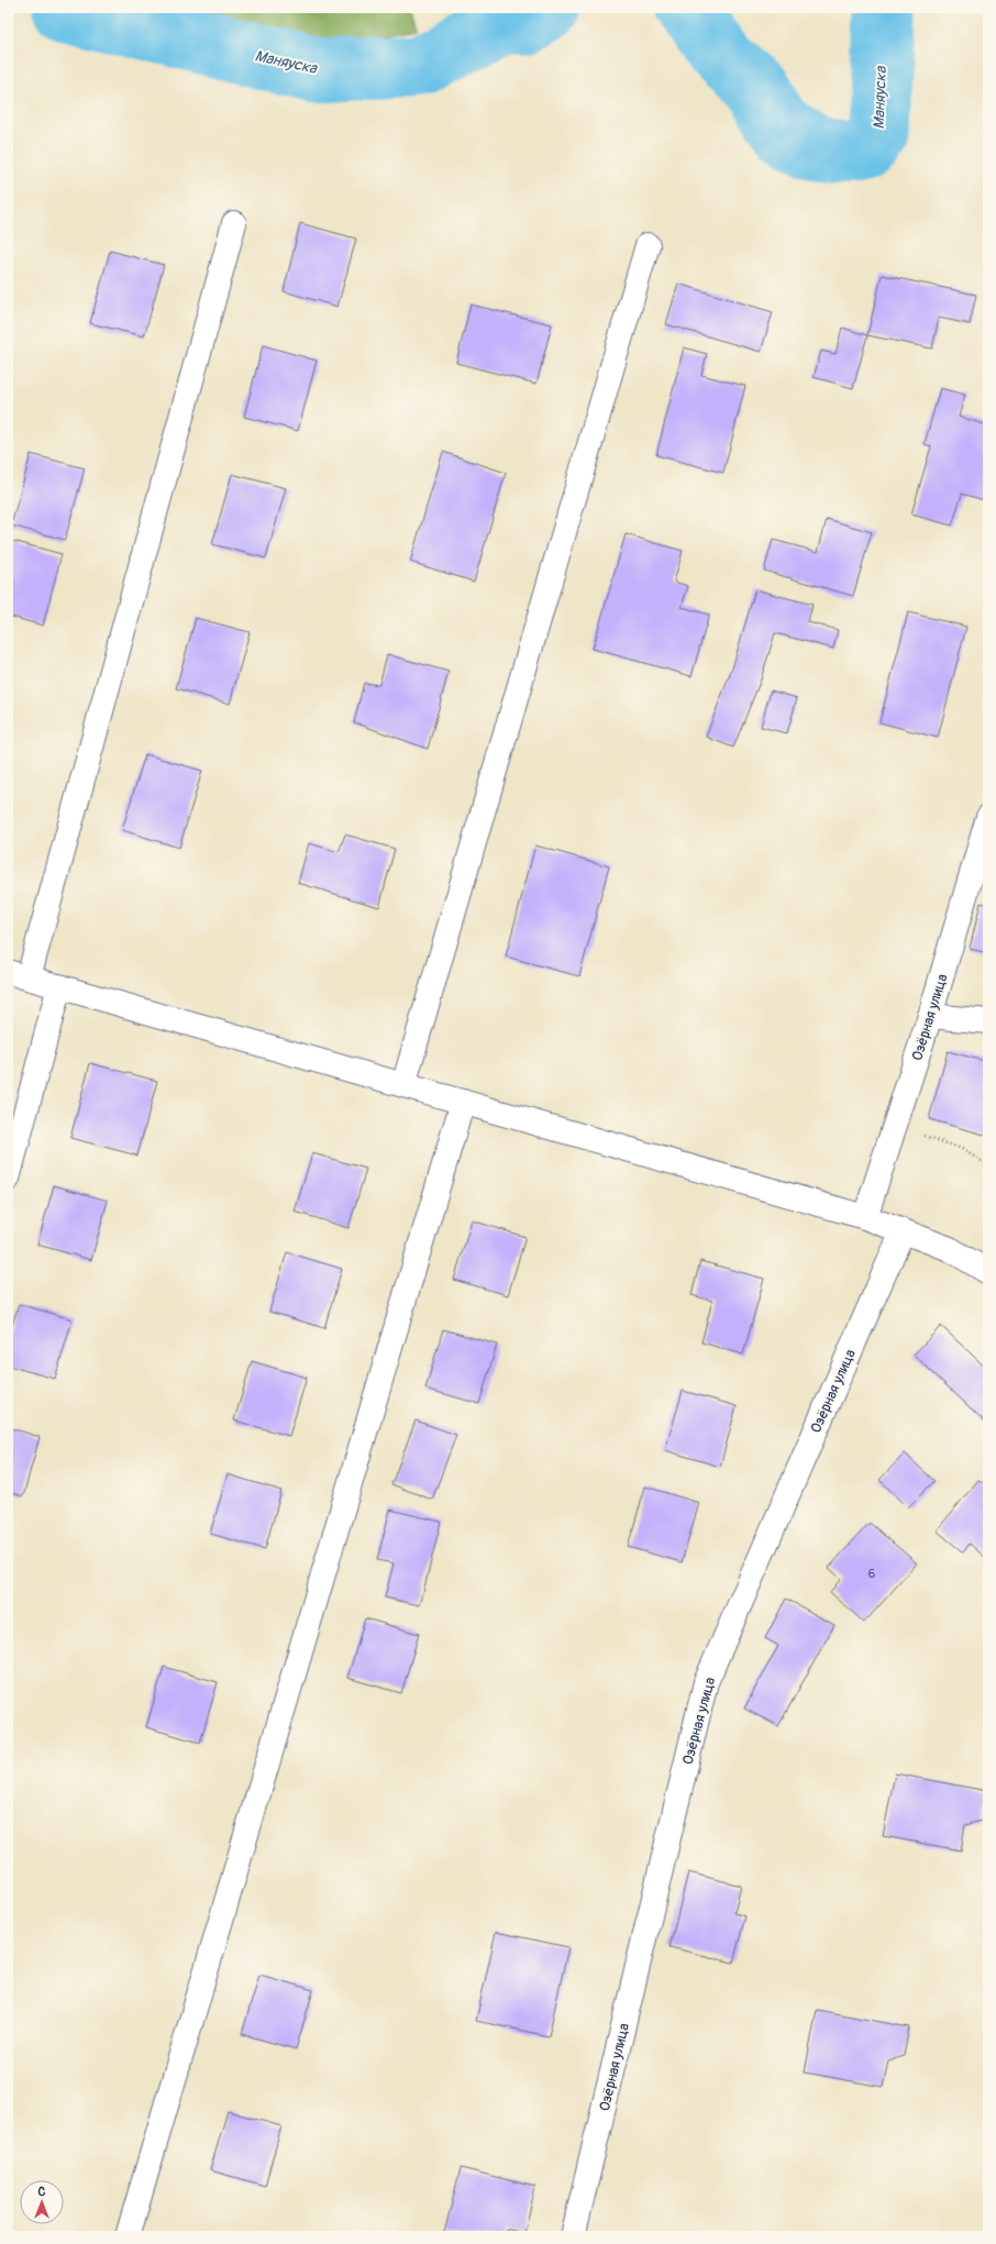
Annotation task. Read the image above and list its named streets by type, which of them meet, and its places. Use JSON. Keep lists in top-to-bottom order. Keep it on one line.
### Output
{"streets":{"street":["Озёрная улица"]},"water":["Маняуска"],"house_numbers":["6"],"north":"top"}
